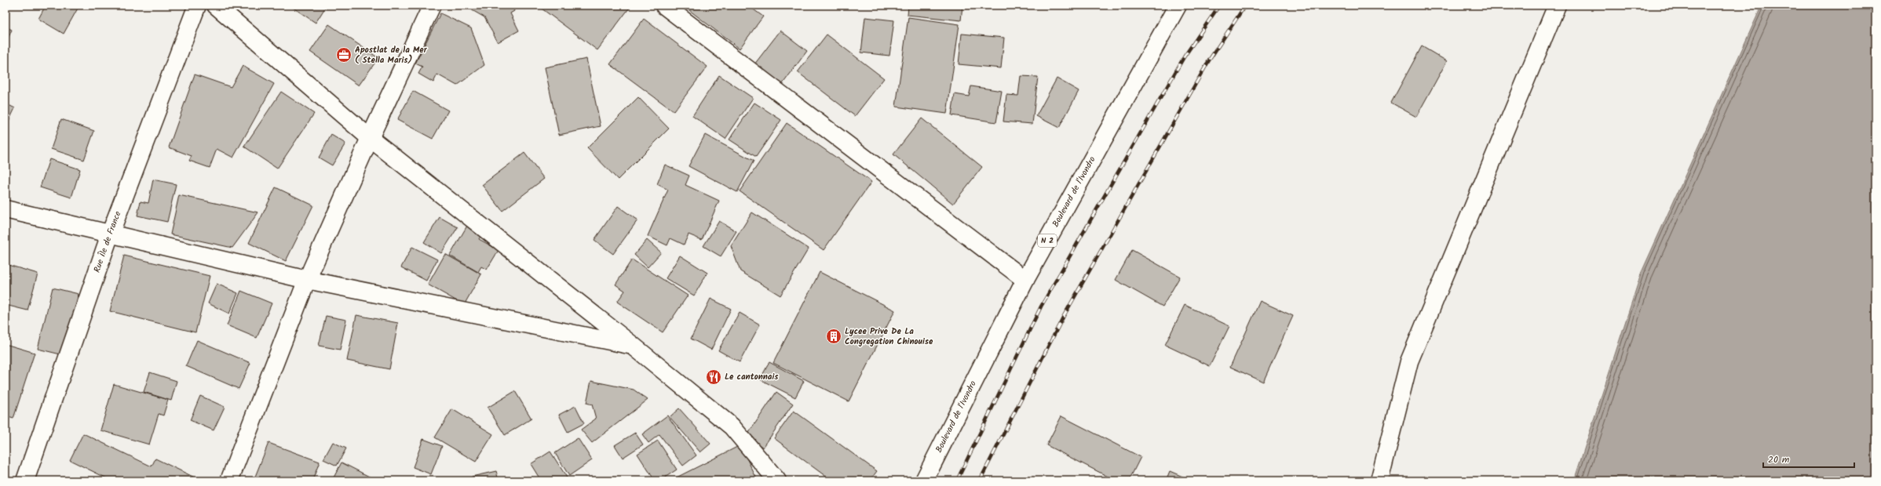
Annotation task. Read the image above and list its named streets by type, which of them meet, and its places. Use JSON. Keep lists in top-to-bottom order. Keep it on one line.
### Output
{"streets":{"street":["Boulevard de l'Ivondro","N 2","Rue Île de France"]},"places":{"office":["Apostlat de la Mer ( Stella Maris)"],"building":["Lycee Prive De La Congregation Chinouise"],"restaurant":["Le cantonnais"]},"scale_bar":"20 m"}
